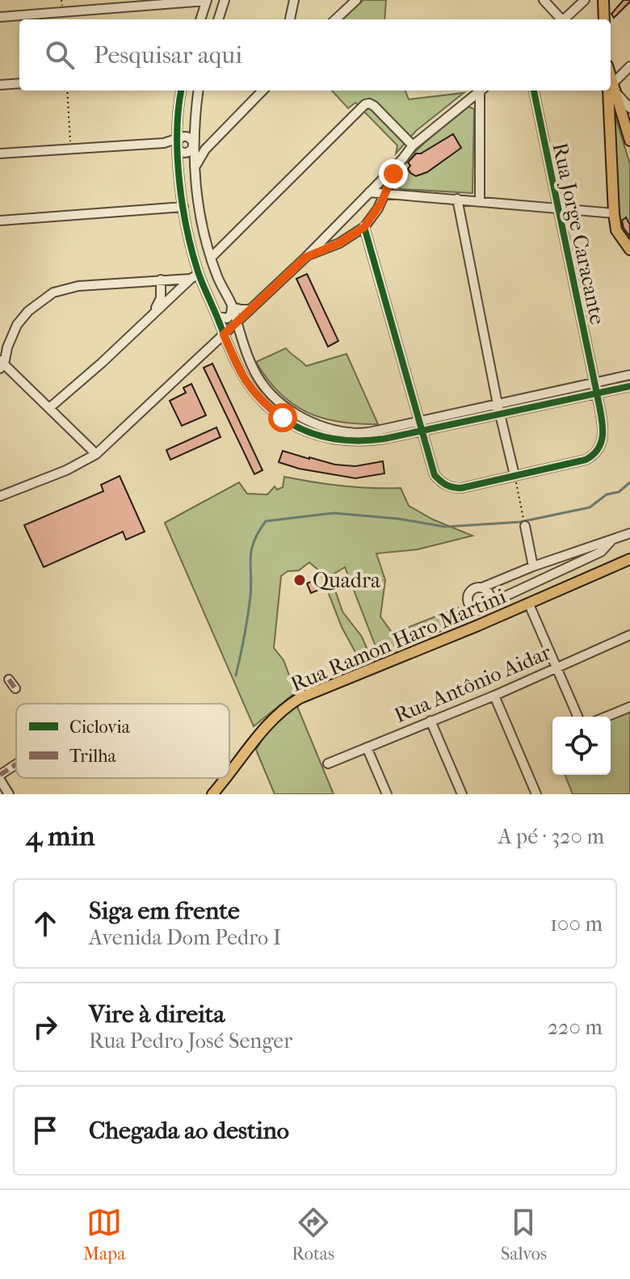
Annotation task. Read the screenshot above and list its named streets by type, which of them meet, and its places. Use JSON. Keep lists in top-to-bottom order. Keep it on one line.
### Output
{"streets":{"main road":["Rua Ramon Haro Martini"],"street":["Rua Jorge Caracante","Rua Antônio Aidar"]},"places":["Quadra"],"legend":["Ciclovia","Trilha"],"page":{"search":"Pesquisar aqui","heading":["4 min","A pé · 320 m"],"list":[["Siga em frente","Avenida Dom Pedro I","100 m"],["Vire à direita","Rua Pedro José Senger","220 m"],"Chegada ao destino"],"nav":["Mapa","Rotas","Salvos"]}}
